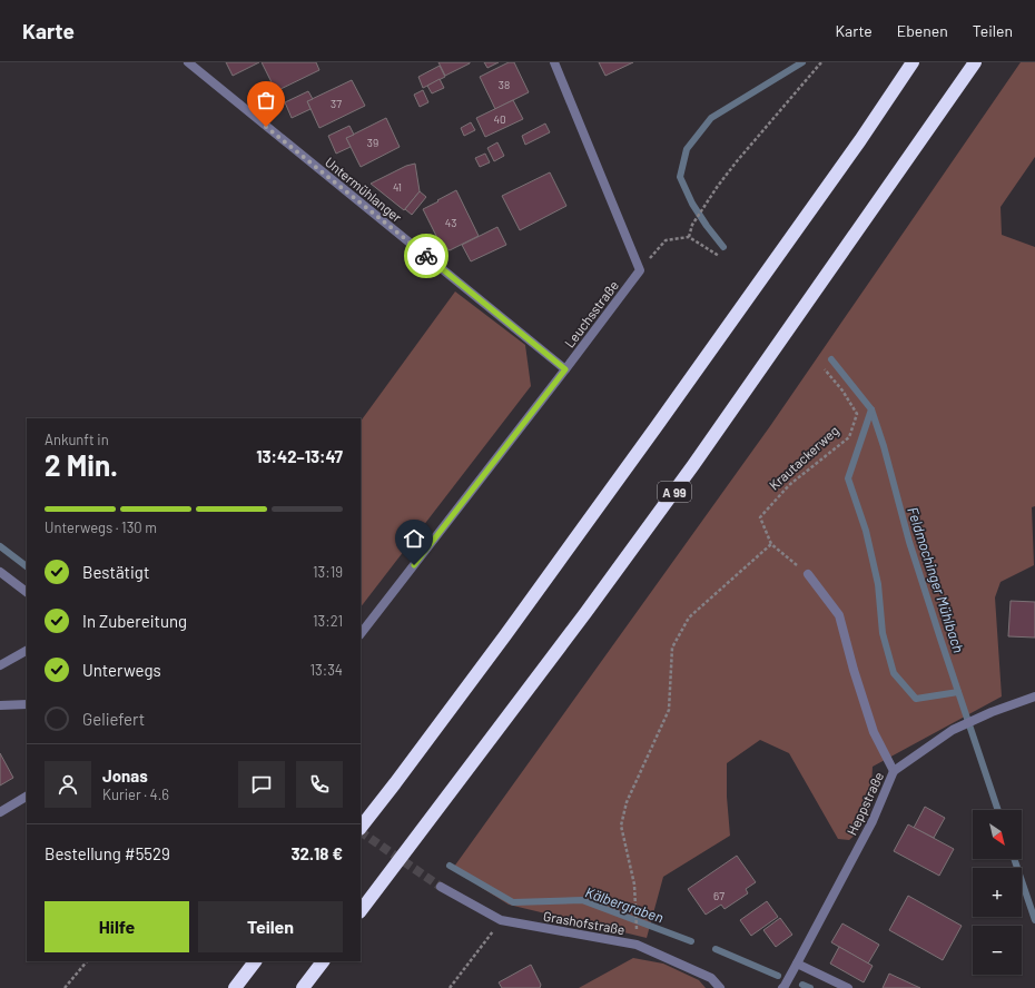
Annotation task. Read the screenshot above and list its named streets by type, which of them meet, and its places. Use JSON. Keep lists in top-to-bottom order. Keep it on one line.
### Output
{"streets":{"highway":["A 99"],"street":["Untermühlanger","Leuchsstraße","Heppstraße","Grashofstraße"],"path":["Krautackerweg"]},"crossings":[["Untermühlanger","Leuchsstraße"]],"water":["Feldmochinger Mühlbach","Kälbergraben"],"house_numbers":["38","37","40","39","41","43","67"],"north":"bottom right","page":{"header":"Karte","nav":["Karte","Ebenen","Teilen"],"heading":["2 Min.","Ankunft in","13:42–13:47"],"panel":["Jonas","Kurier · 4.6","Bestellung #5529","32.18 €"],"bar":"Unterwegs · 130 m","list":[["Bestätigt","13:19"],["In Zubereitung","13:21"],["Unterwegs","13:34"],"Geliefert"],"map_buttons":["+","−"],"buttons":["Hilfe","Teilen"]}}
